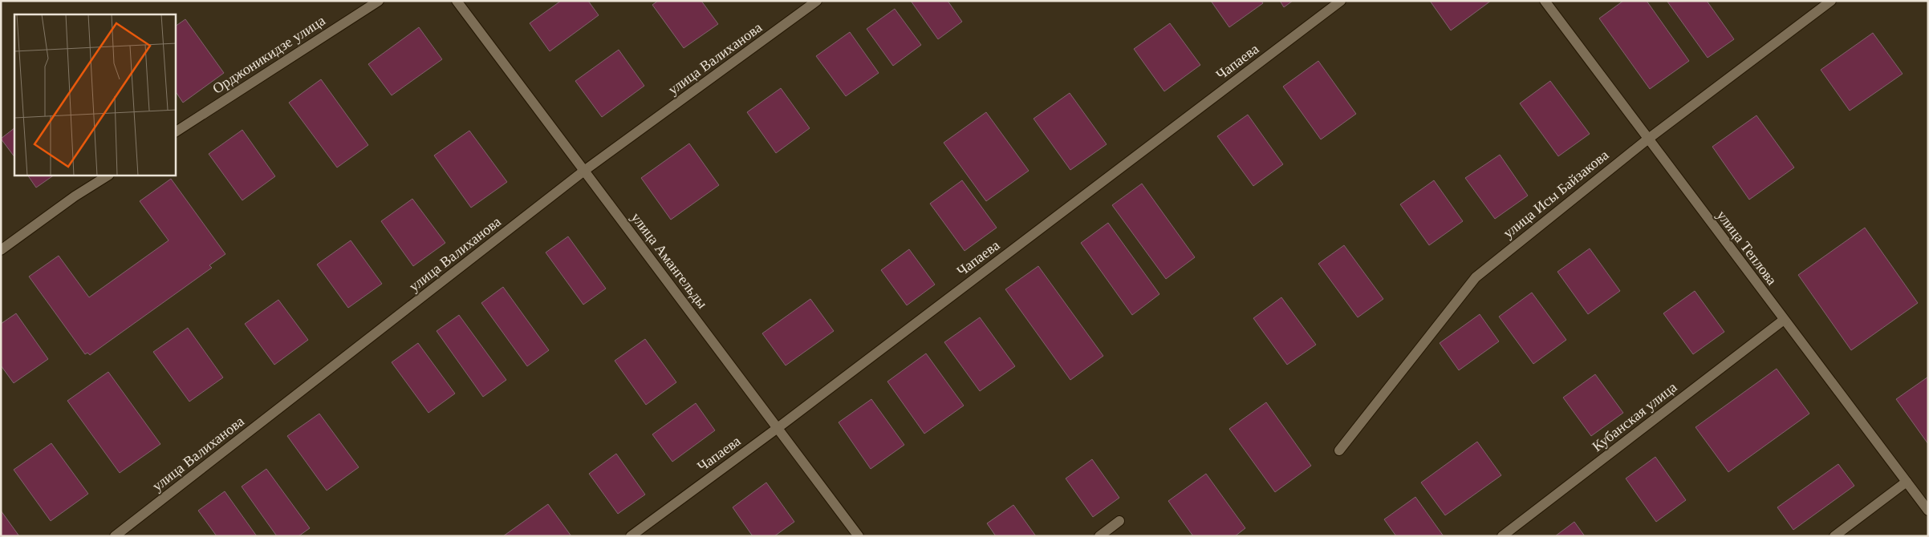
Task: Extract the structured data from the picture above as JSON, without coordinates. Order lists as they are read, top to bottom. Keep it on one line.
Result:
{"streets":{"street":["Орджоникидзе улица","улица Валиханова","Чапаева","улица Исы Байзакова","улица Теплова","улица Амангельды","Кубанская улица"]},"crossings":[["улица Валиханова","улица Амангельды"],["Чапаева","улица Амангельды"],["улица Исы Байзакова","улица Теплова"],["улица Теплова","Кубанская улица"]]}
